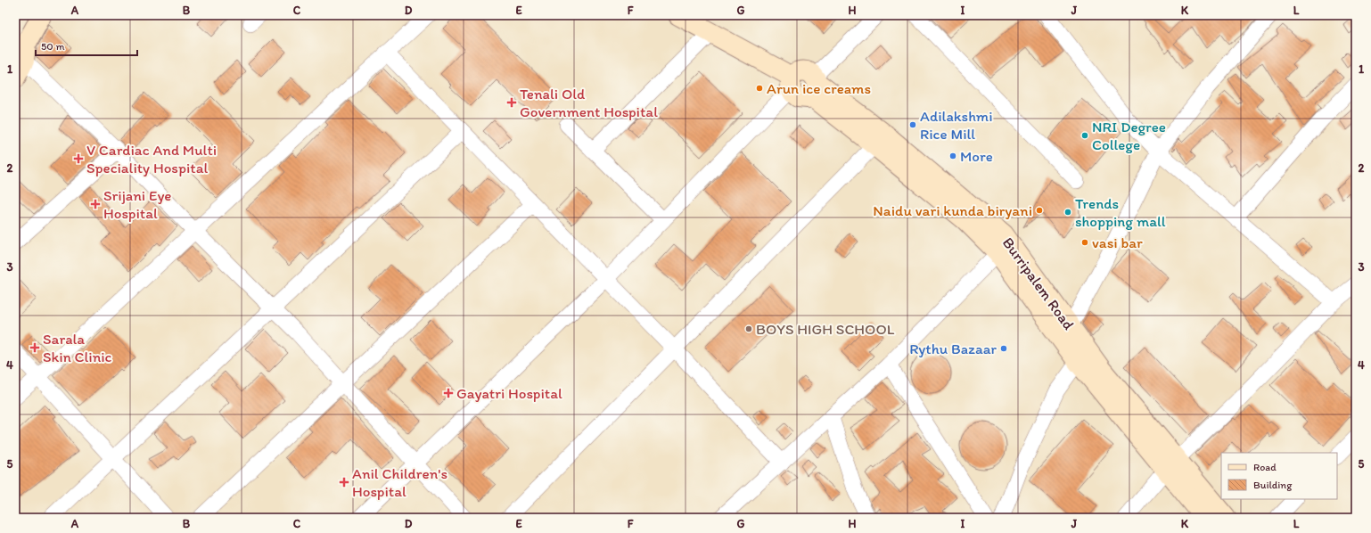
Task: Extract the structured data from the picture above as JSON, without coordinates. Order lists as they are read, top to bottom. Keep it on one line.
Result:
{"streets":{"main road":["Burripalem Road"]},"places":{"other":["Arun ice creams","Adilakshmi Rice Mill","NRI Degree College","More","Naidu vari kunda biryani","Trends shopping mall","vasi bar","BOYS HIGH SCHOOL","Rythu Bazaar"],"health":["Tenali Old Government Hospital","V Cardiac And Multi Speciality Hospital","Srijani Eye Hospital","Sarala Skin Clinic","Gayatri Hospital","Anil Children's Hospital"]},"legend":["Road","Building"],"scale_bar":"50 m","grid":{"columns":["A","B","C","D","E","F","G","H","I","J","K","L"],"rows":["1","2","3","4","5"]}}
